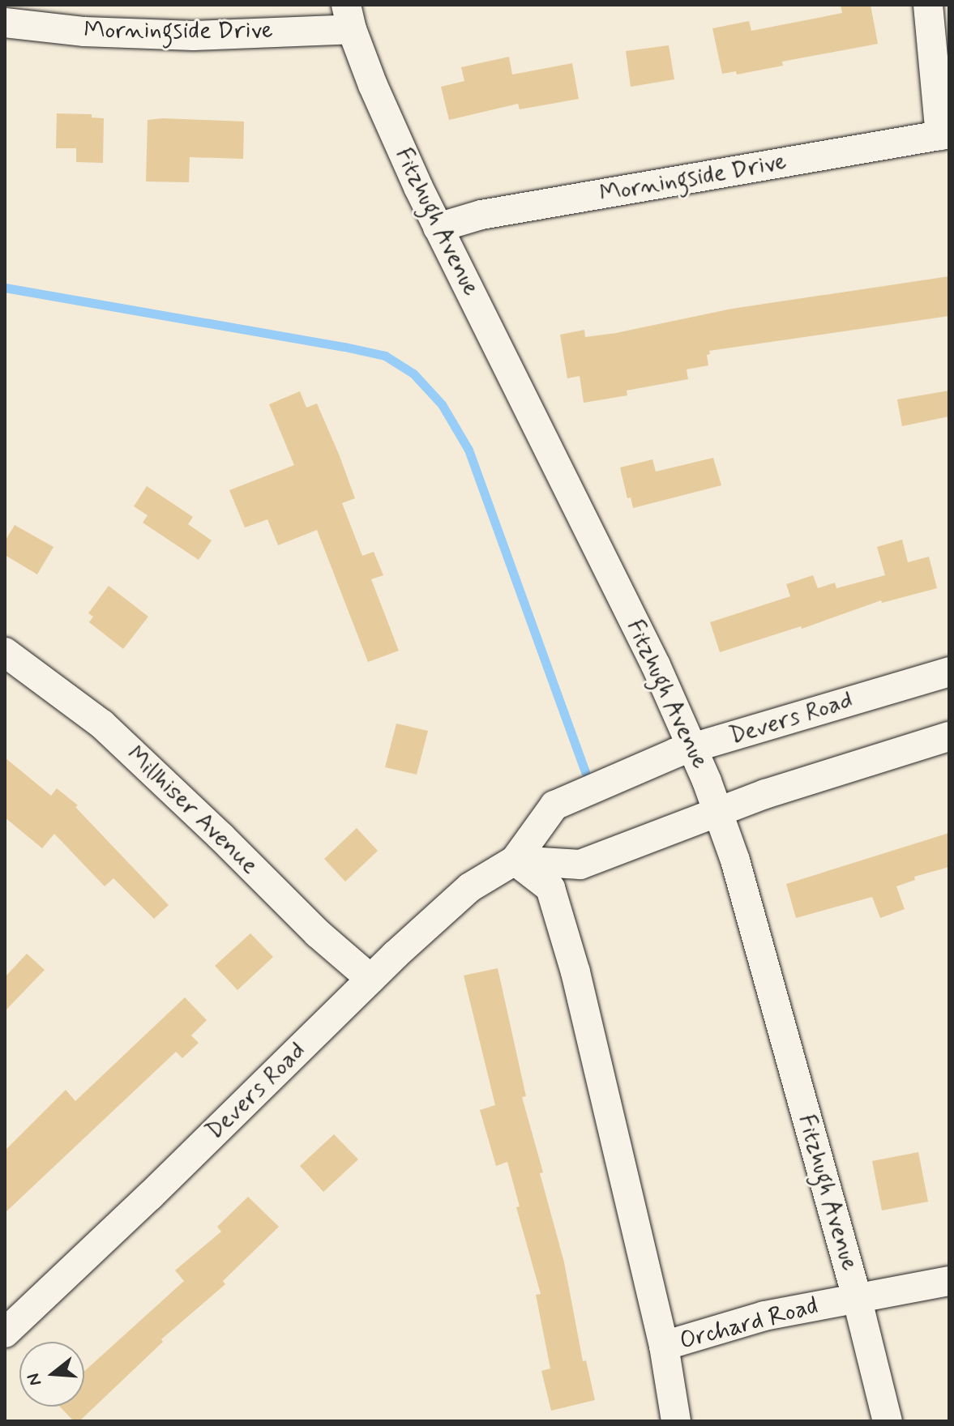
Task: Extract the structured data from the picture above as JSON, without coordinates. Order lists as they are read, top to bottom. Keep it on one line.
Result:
{"streets":{"street":["Morningside Drive","Fitzhugh Avenue","Devers Road","Millhiser Avenue","Orchard Road"]},"crossings":[["Morningside Drive","Fitzhugh Avenue"],["Fitzhugh Avenue","Devers Road"],["Fitzhugh Avenue","Orchard Road"],["Devers Road","Millhiser Avenue"]],"north":"left"}
